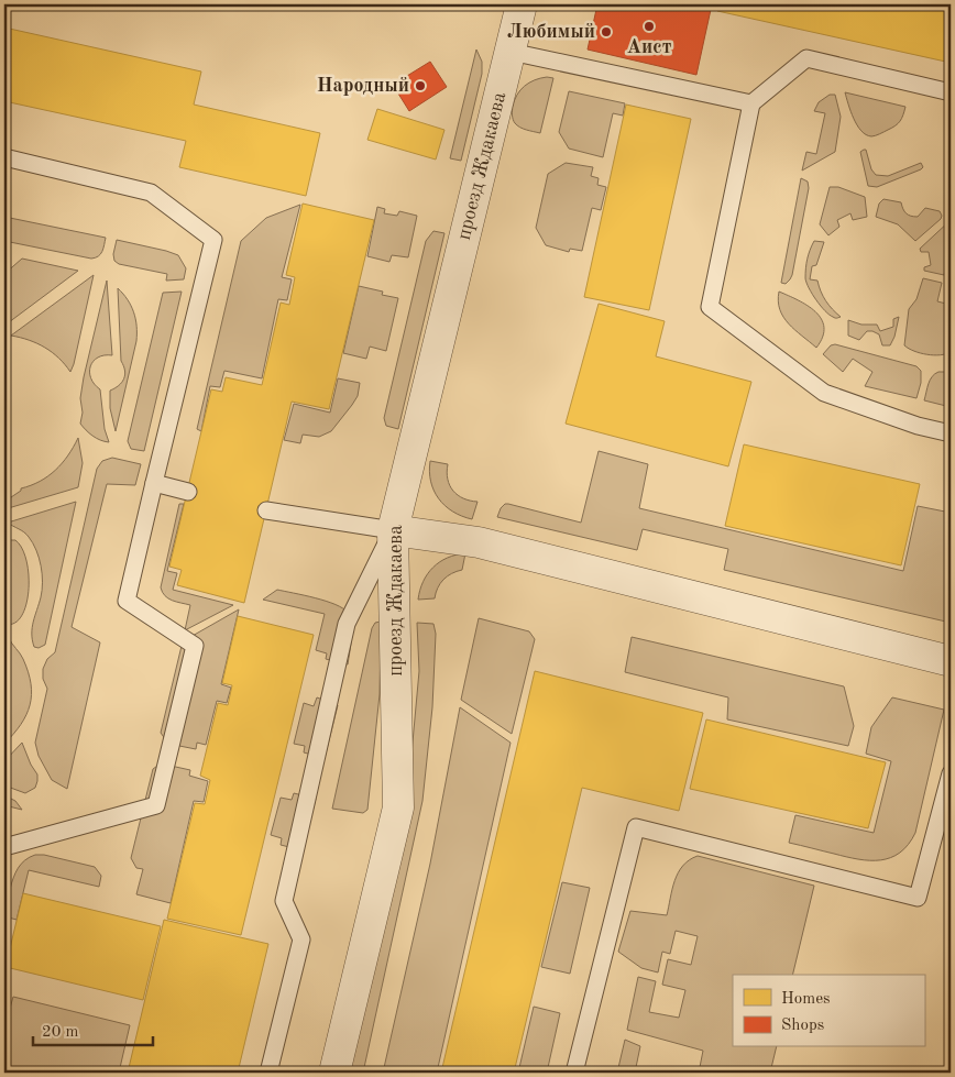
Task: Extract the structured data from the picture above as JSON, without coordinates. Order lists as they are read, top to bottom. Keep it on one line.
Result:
{"streets":{"street":["проезд Ждакаева"]},"places":["Аист","Любимый","Народный"],"legend":["Homes","Shops"],"scale_bar":"20 m"}
